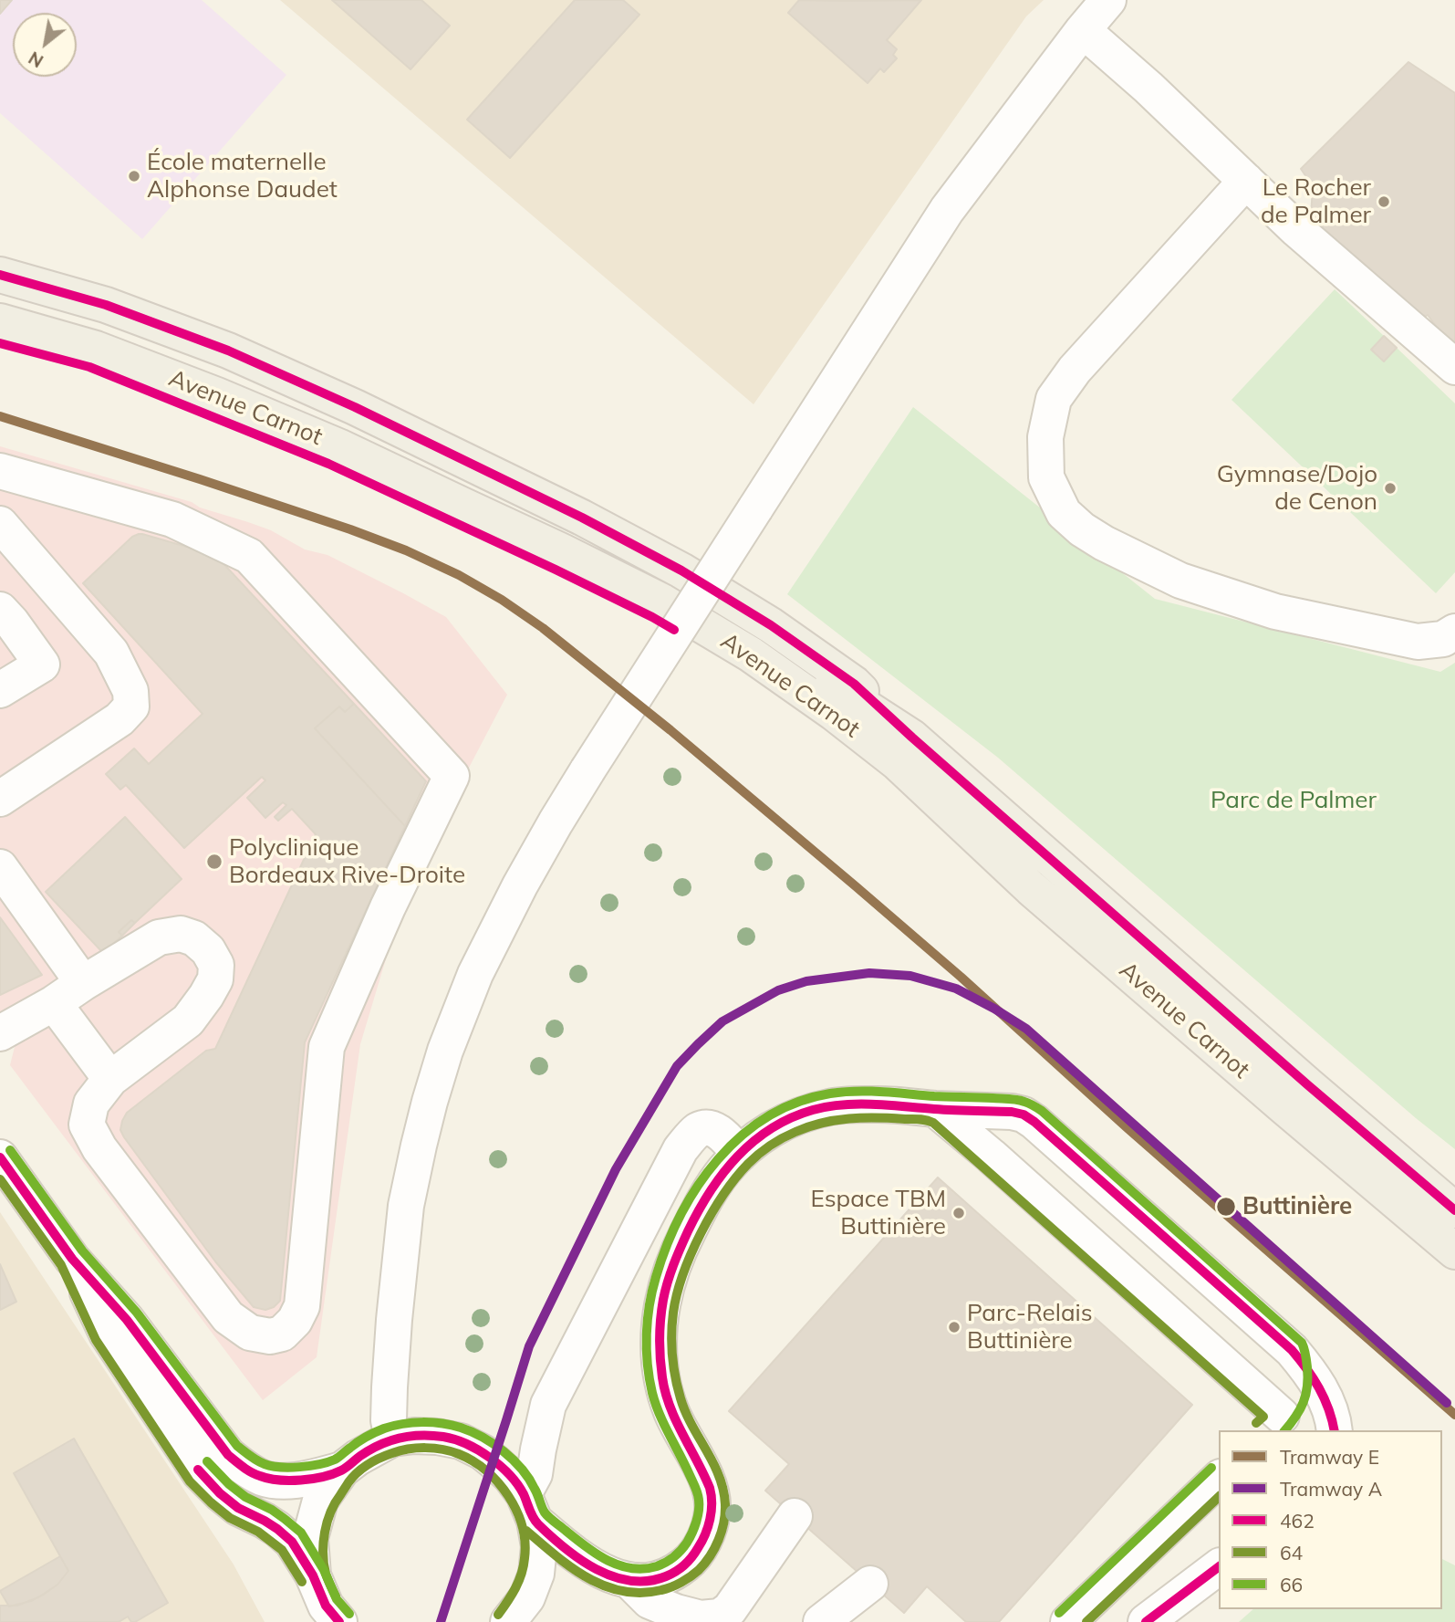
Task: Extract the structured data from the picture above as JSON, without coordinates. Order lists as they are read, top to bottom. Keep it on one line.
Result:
{"streets":{"main road":["Avenue Carnot"]},"parks":["Parc de Palmer"],"places":["École maternelle Alphonse Daudet","Le Rocher de Palmer","Gymnase/Dojo de Cenon","Polyclinique Bordeaux Rive-Droite","Buttinière","Espace TBM Buttinière","Parc-Relais Buttinière"],"lines":["transit line 462","tram line E","tram line A","transit line 66","transit line 64"],"legend":["Tramway E","Tramway A","462","64","66"],"north":"bottom left"}
